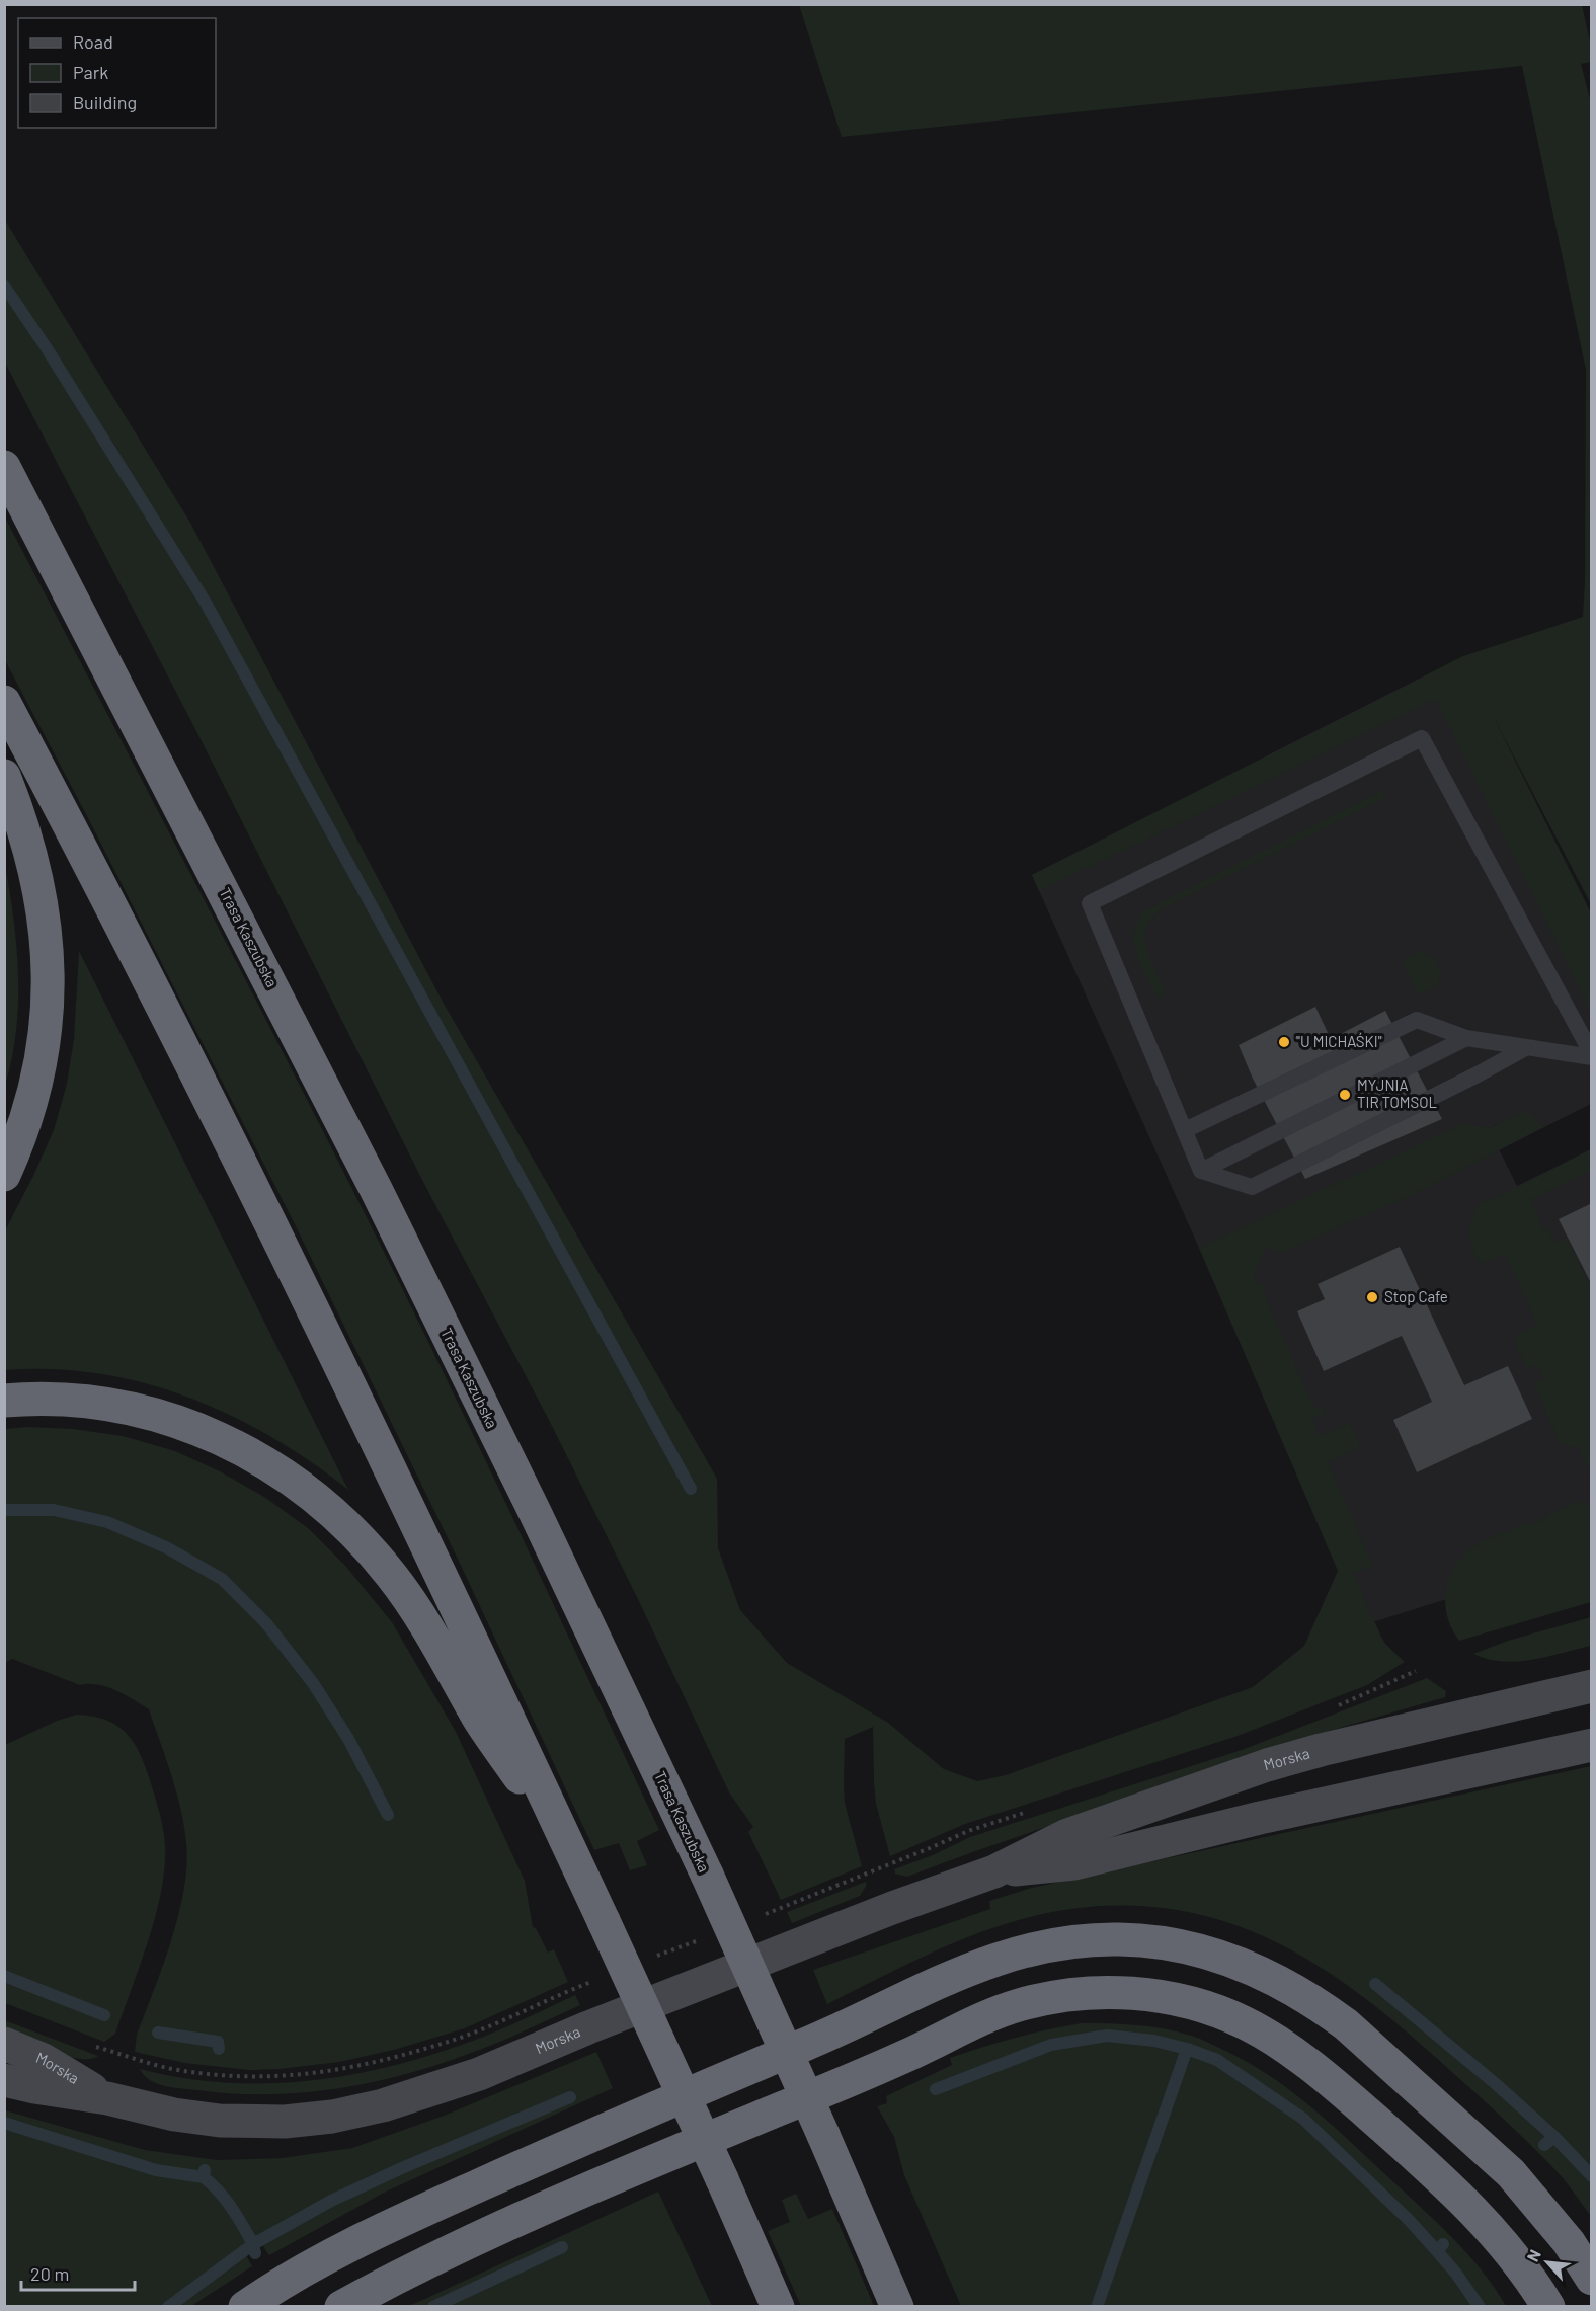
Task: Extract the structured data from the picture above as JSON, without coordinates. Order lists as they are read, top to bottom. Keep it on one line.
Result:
{"streets":{"highway":["Trasa Kaszubska"],"main road":["Morska"]},"places":["\"U MICHAŚKI\"","MYJNIA TIR TOMSOL","Stop Cafe"],"legend":["Road","Park","Building"],"scale_bar":"20 m","north":"top left"}
